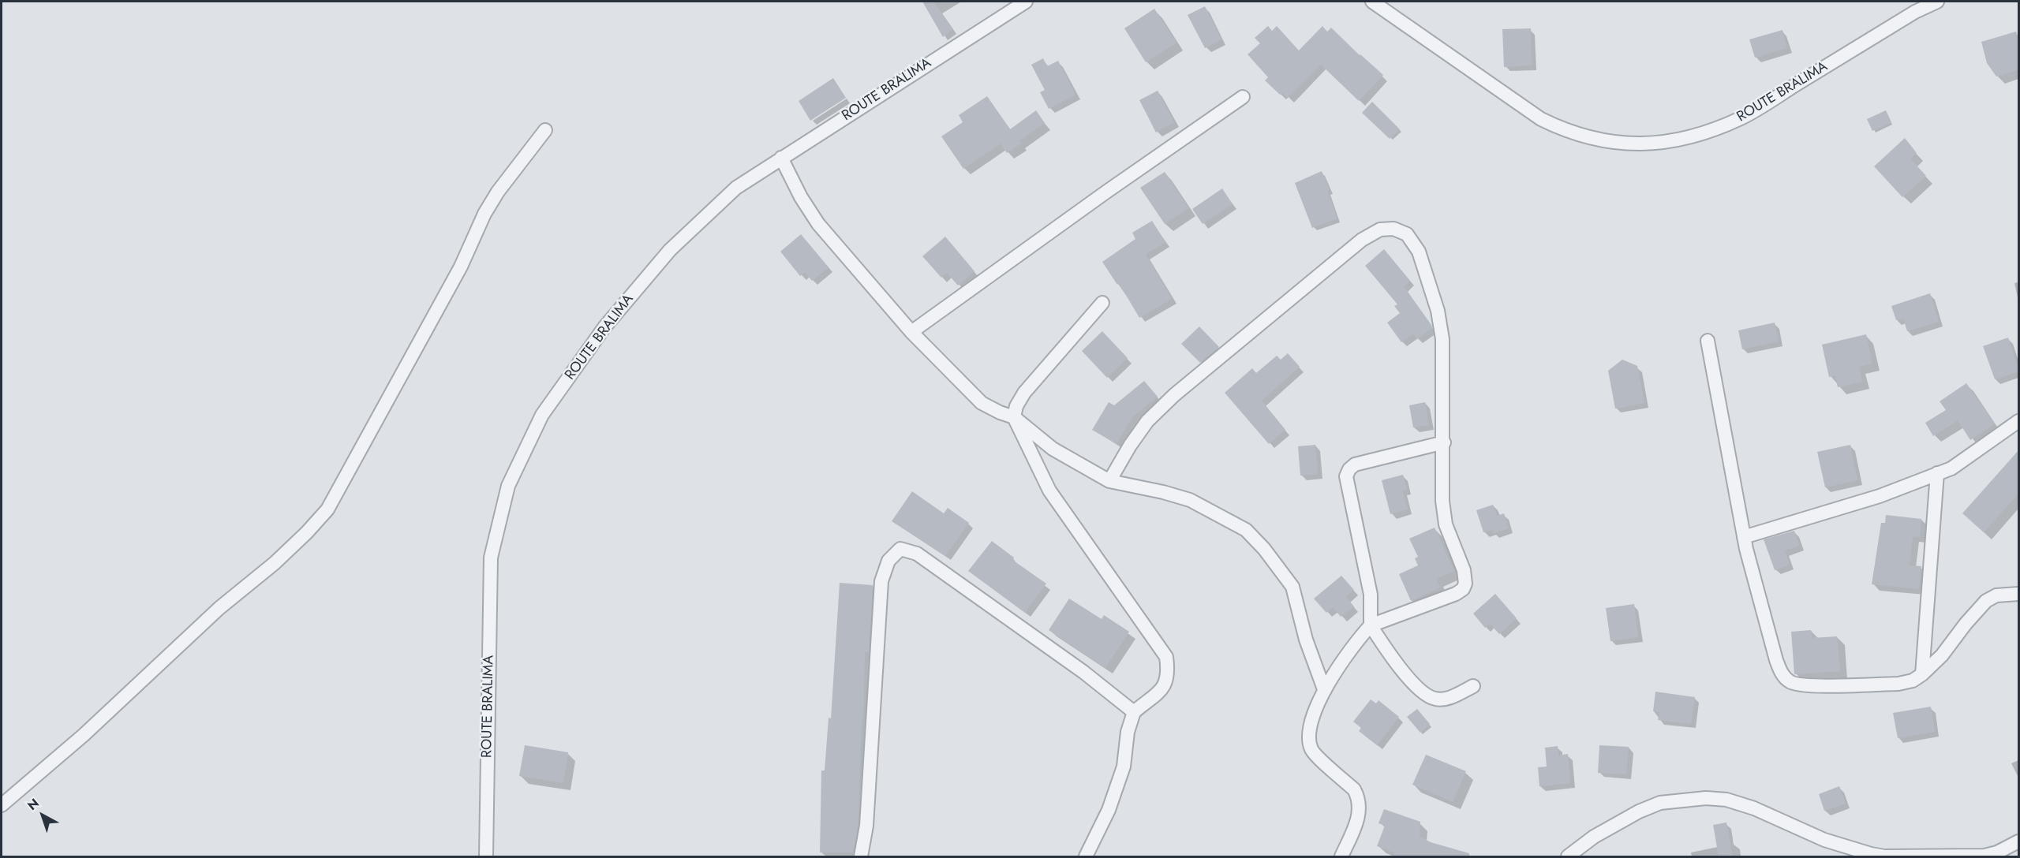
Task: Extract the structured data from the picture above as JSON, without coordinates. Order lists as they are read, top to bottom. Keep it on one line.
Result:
{"streets":{"street":["ROUTE BRALIMA"]},"north":"top left"}
